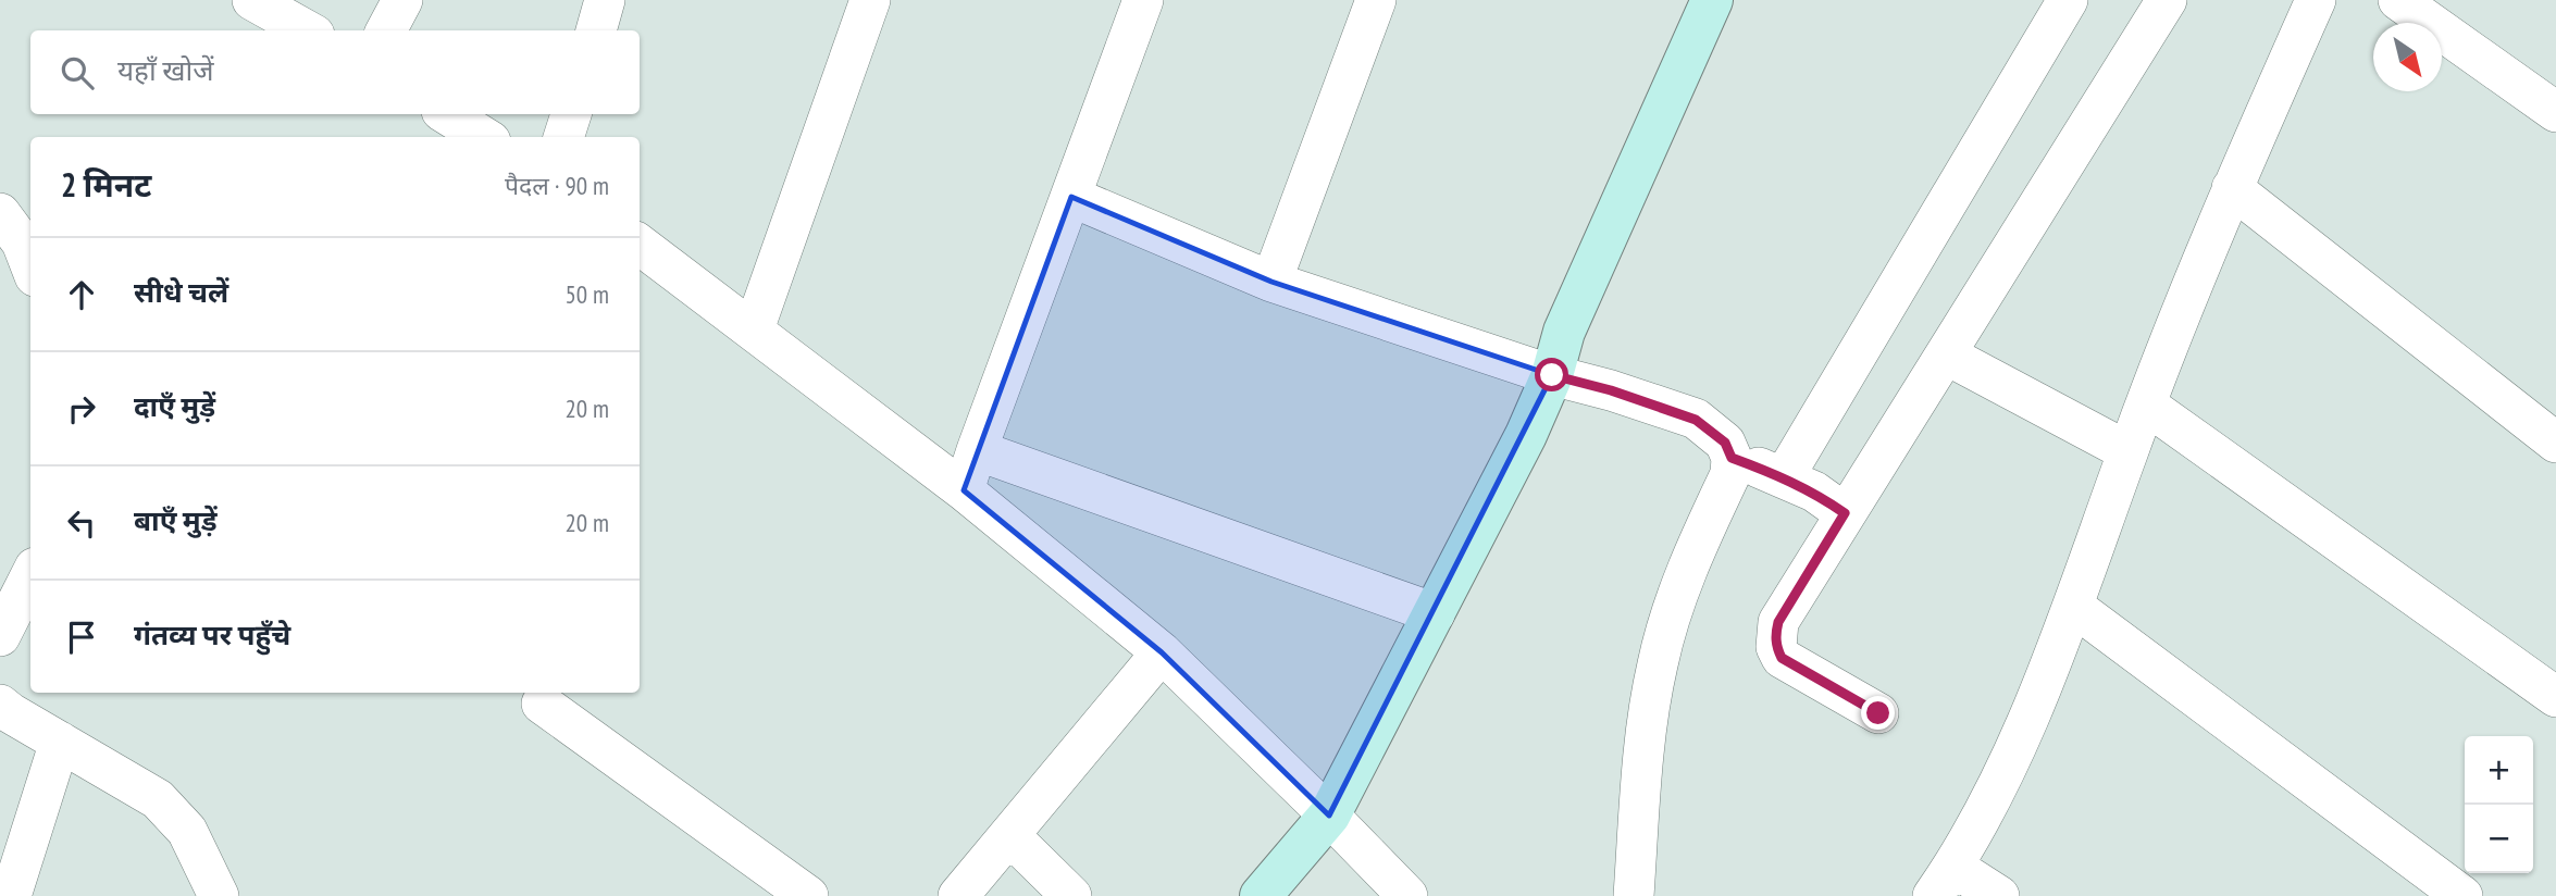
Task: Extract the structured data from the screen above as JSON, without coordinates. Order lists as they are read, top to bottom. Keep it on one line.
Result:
{"north":"bottom right","page":{"search":"यहाँ खोजें","heading":["2 मिनट","पैदल · 90 m"],"list":[["सीधे चलें","50 m"],["दाएँ मुड़ें","20 m"],["बाएँ मुड़ें","20 m"],"गंतव्य पर पहुँचे"],"map_buttons":["+","−"]}}
